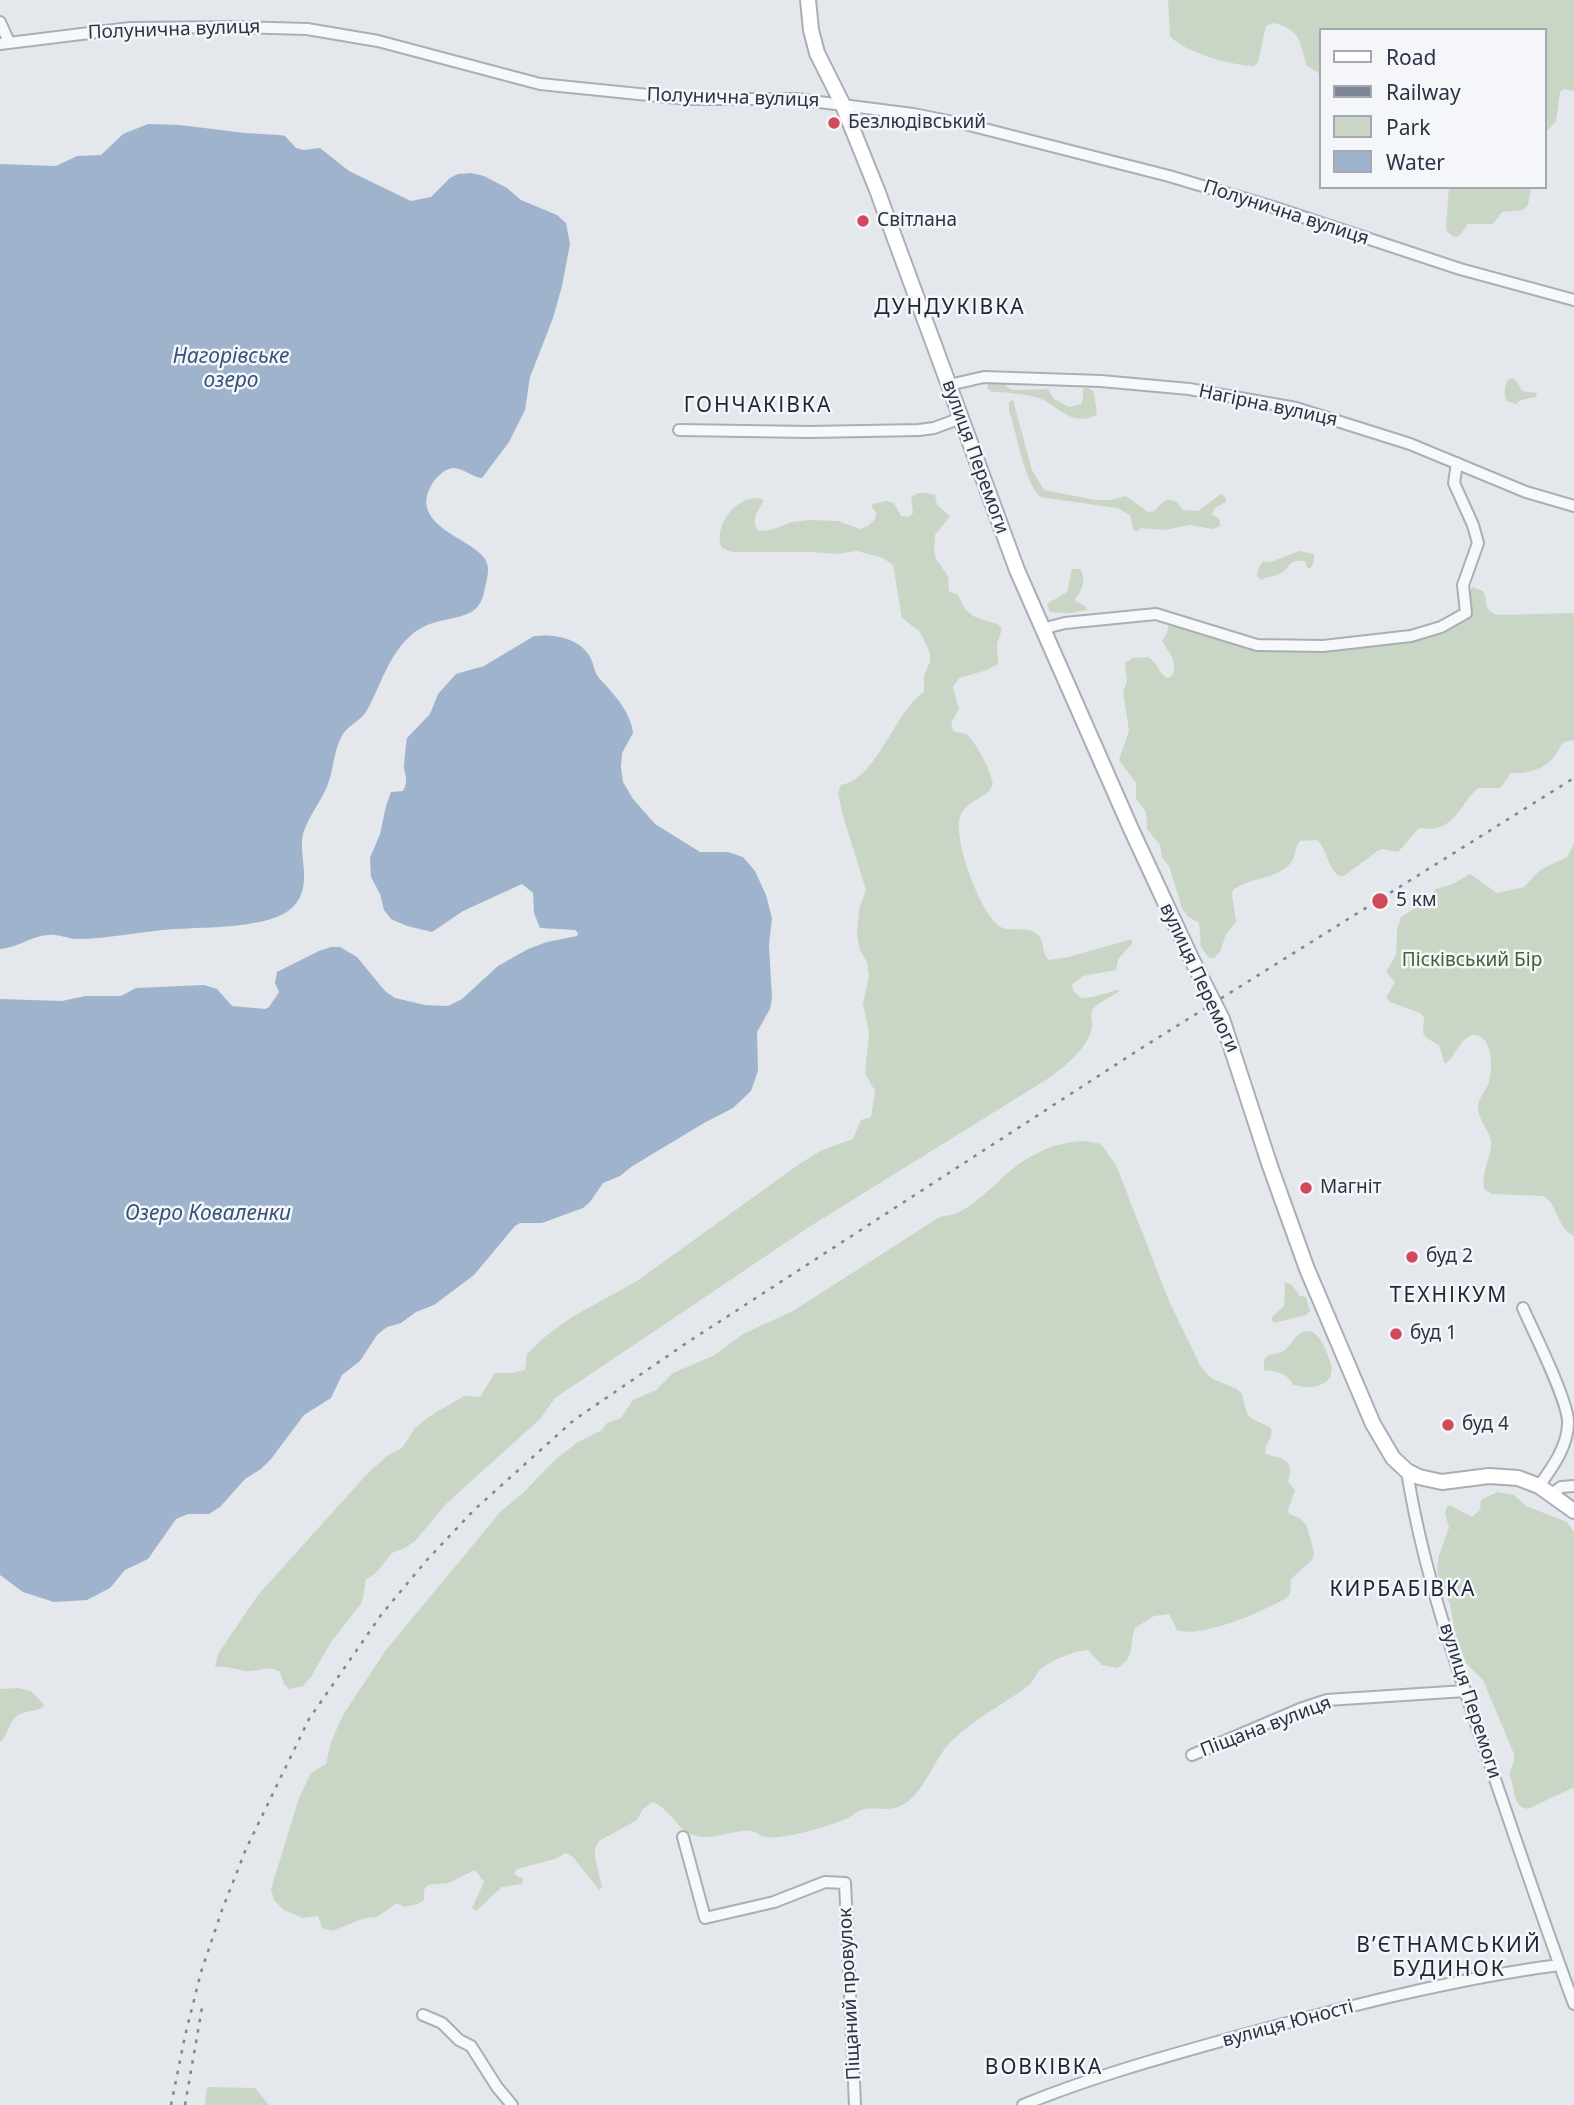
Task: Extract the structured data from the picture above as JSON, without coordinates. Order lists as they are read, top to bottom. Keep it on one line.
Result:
{"streets":{"street":["Полунична вулиця","Нагірна вулиця","вулиця Перемоги","Піщана вулиця","Піщаний провулок","вулиця Юності"]},"crossings":[["Полунична вулиця","вулиця Перемоги"],["Нагірна вулиця","вулиця Перемоги"],["вулиця Перемоги","Піщана вулиця"],["вулиця Перемоги","вулиця Юності"]],"districts":["ДУНДУКІВКА","ГОНЧАКІВКА","ТЕХНІКУМ","КИРБАБІВКА","В’ЄТНАМСЬКИЙ БУДИНОК","ВОВКІВКА"],"water":["Нагорівське озеро","Озеро Коваленки"],"parks":["Пісківський Бір"],"places":["Безлюдівський","Світлана","5 км","Магніт","буд 2","буд 1","буд 4"],"legend":["Road","Railway","Park","Water"]}
